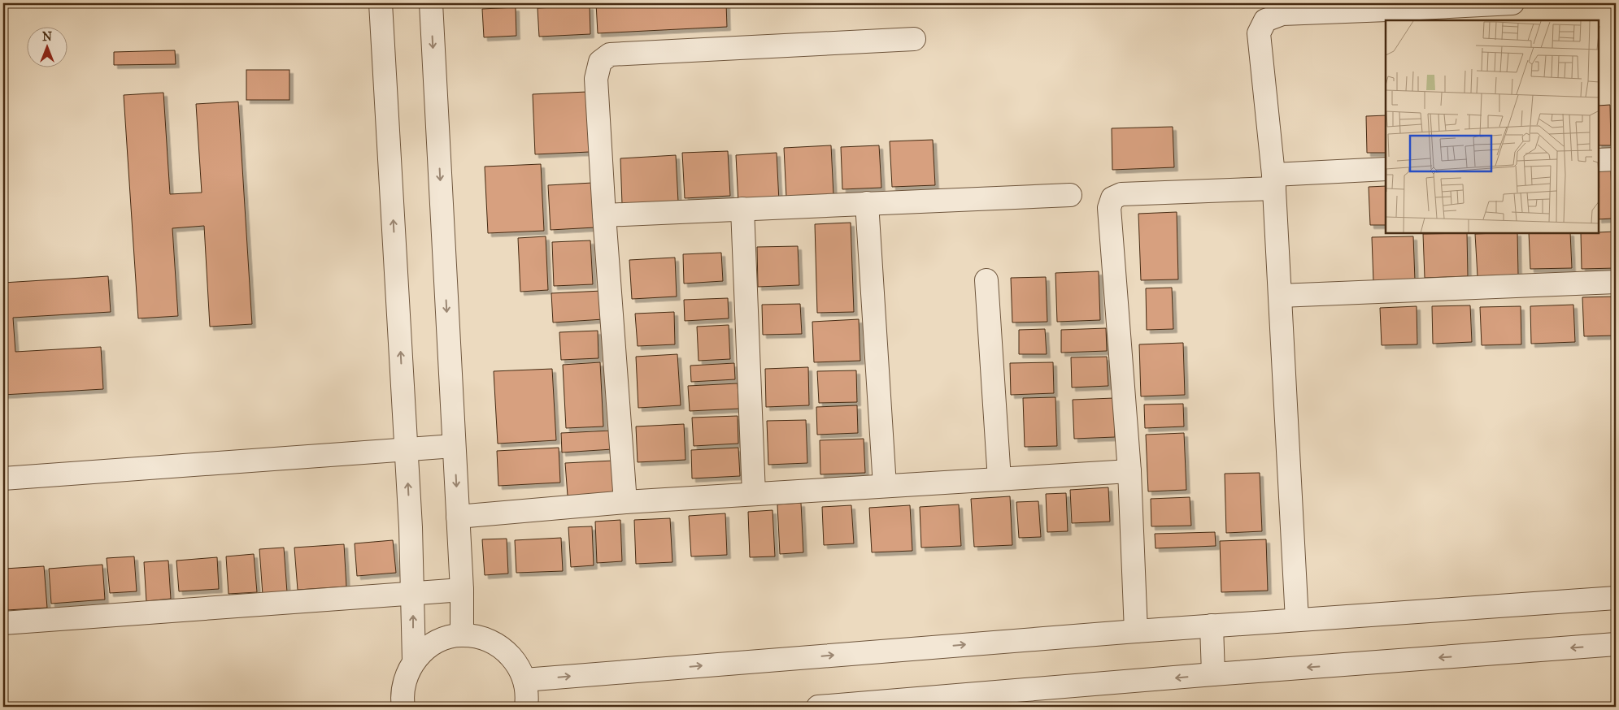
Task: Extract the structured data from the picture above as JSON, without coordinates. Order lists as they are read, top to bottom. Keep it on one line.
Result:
{"north":"top"}
